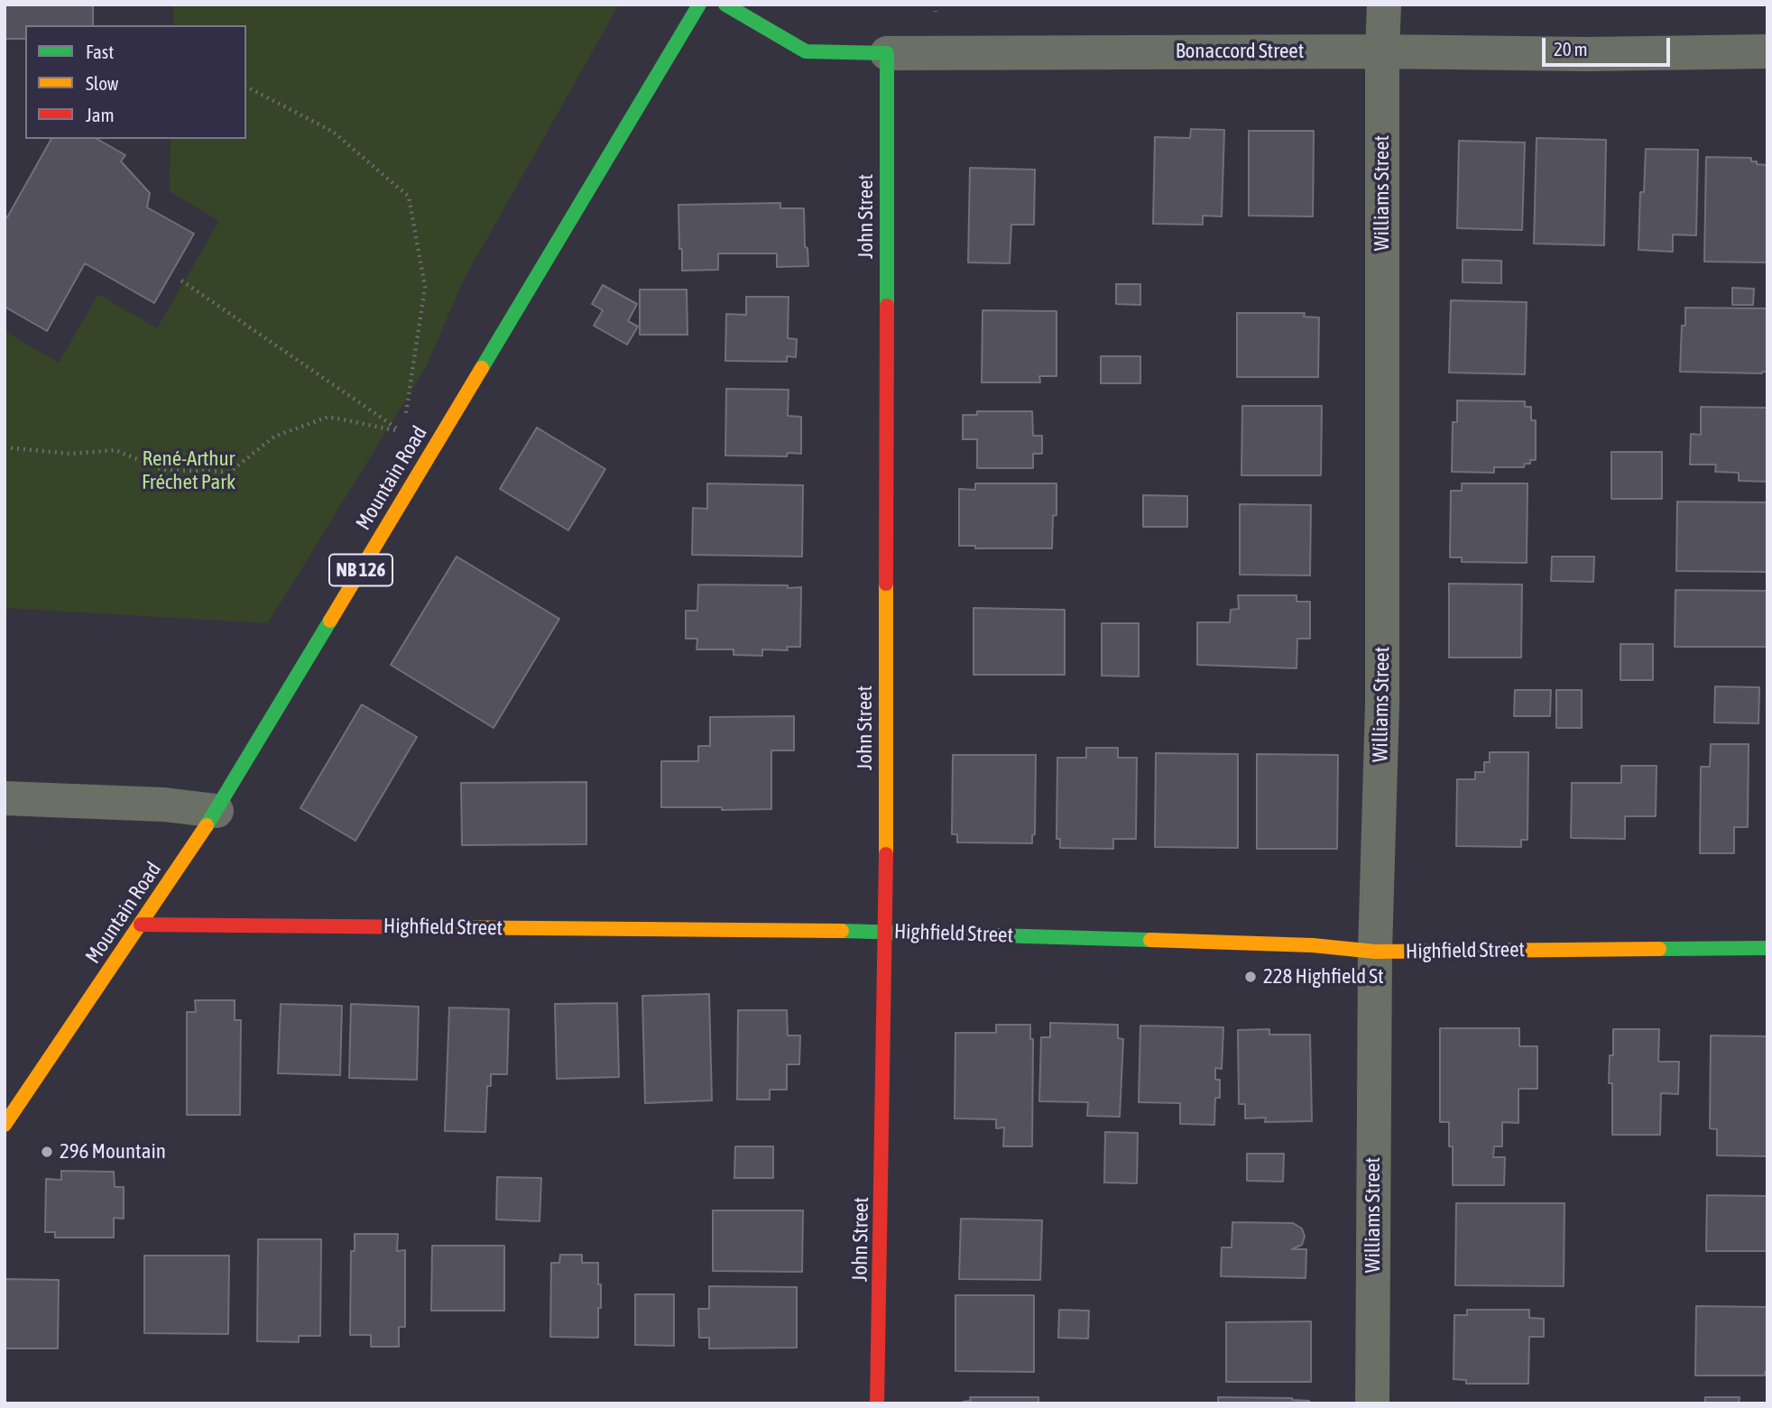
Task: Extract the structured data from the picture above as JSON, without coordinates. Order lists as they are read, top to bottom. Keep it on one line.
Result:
{"streets":{"street":["Bonaccord Street","Williams Street","John Street","Mountain Road","NB 126","Highfield Street"]},"crossings":[["Bonaccord Street","Williams Street"],["Bonaccord Street","John Street"],["Williams Street","Highfield Street"],["John Street","Highfield Street"],["Mountain Road","Highfield Street"]],"parks":["René-Arthur Fréchet Park"],"places":["228 Highfield St","296 Mountain"],"legend":["Fast","Slow","Jam"],"scale_bar":"20 m"}
